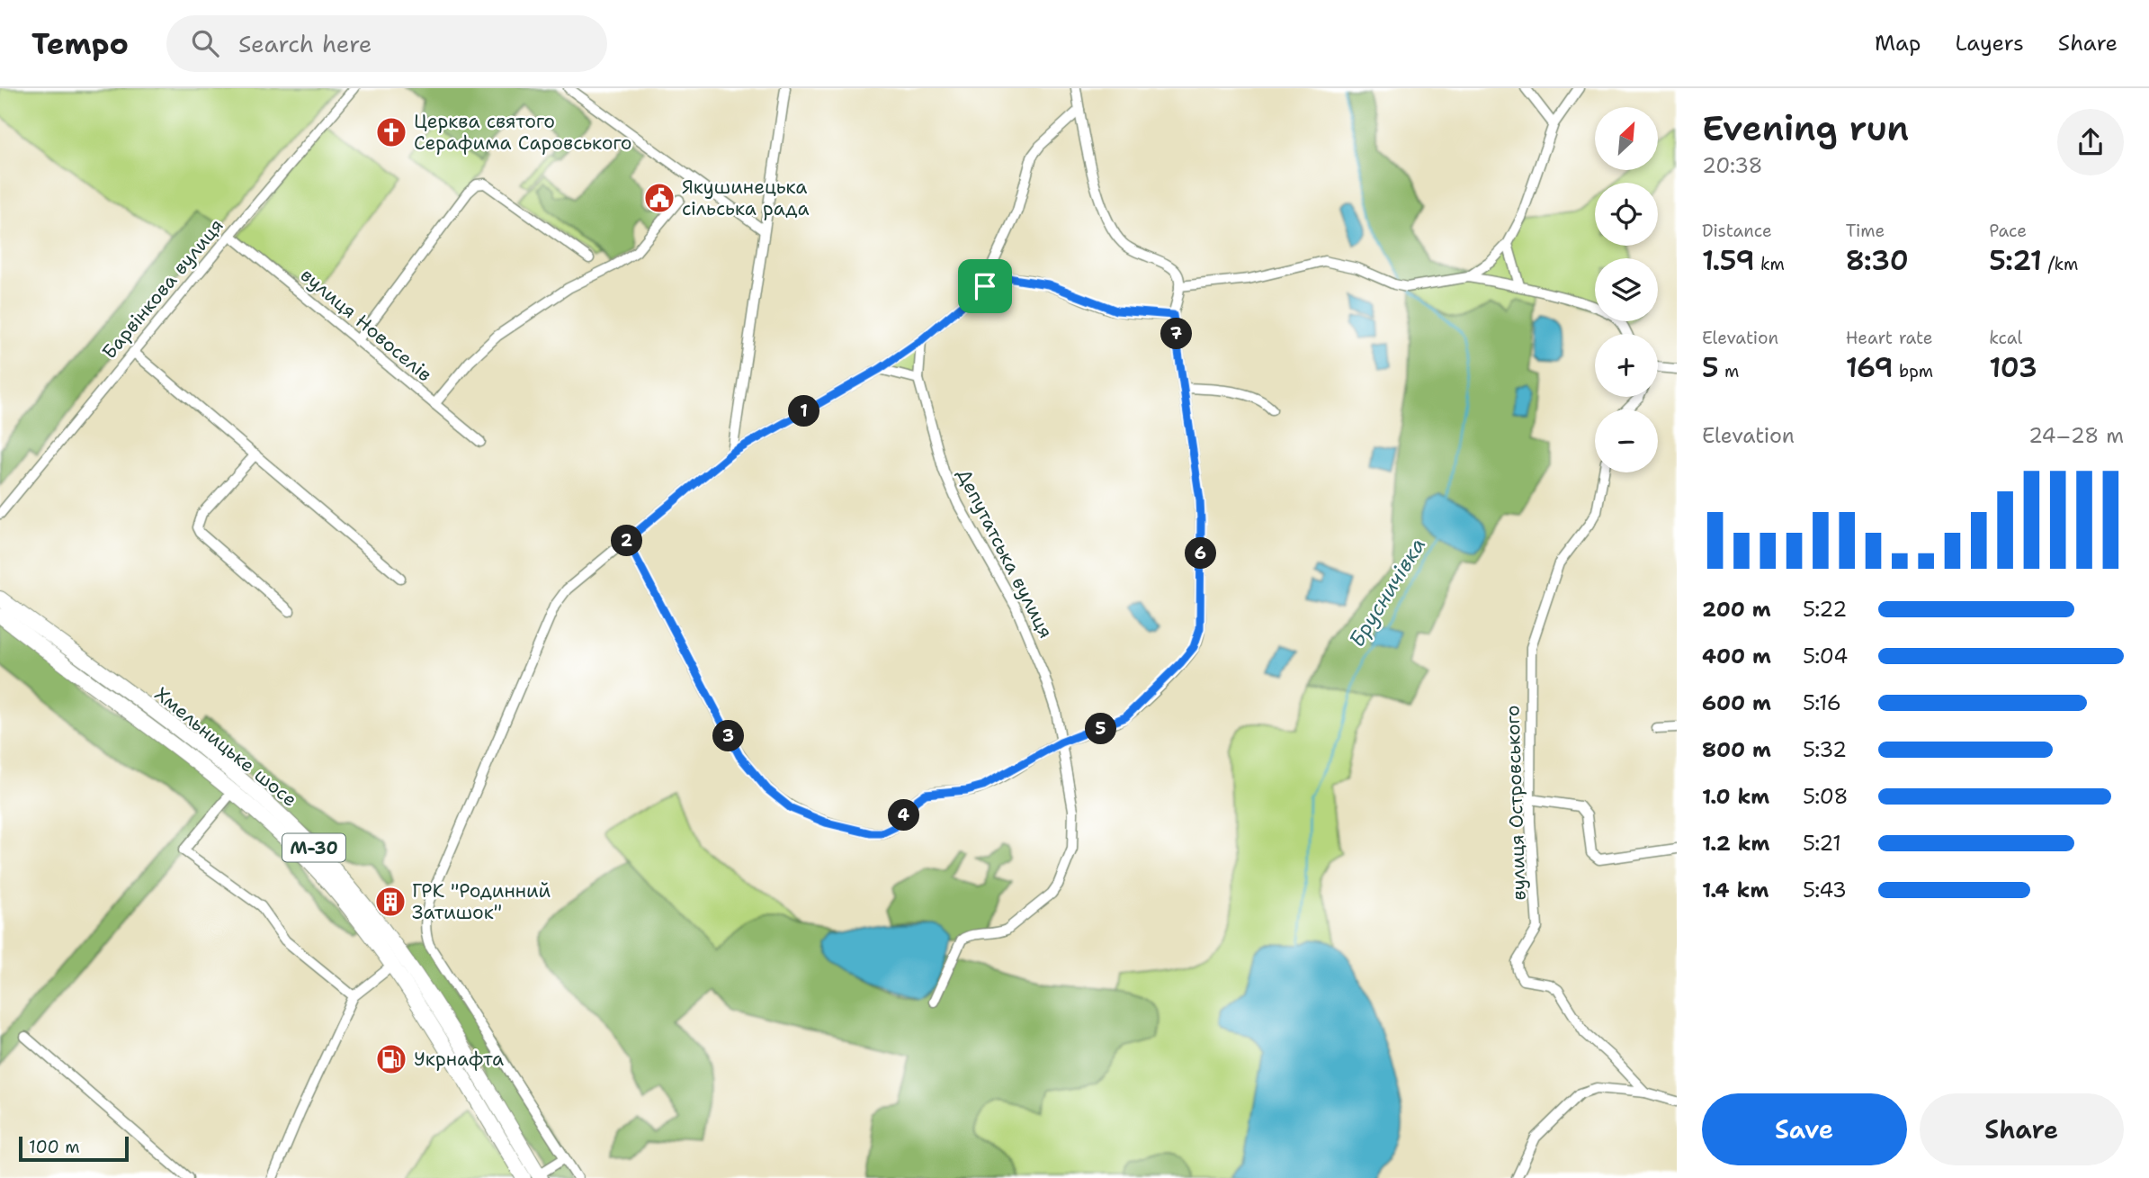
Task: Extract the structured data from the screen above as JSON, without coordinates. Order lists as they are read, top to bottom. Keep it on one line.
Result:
{"streets":{"highway":["Хмельницьке шосе","М-30"],"street":["Барвінкова вулиця","вулиця Новоселів","Депутатська вулиця","вулиця Островського"]},"crossings":[["Барвінкова вулиця","вулиця Новоселів"]],"water":["Брусничівка"],"places":{"church":["Церква святого Серафима Саровського"],"public building":["Якушинецька сільська рада"],"building":["ГРК \"Родинний Затишок\""],"fuel station":["Укрнафта"]},"scale_bar":"100 m","north":"top right","page":{"header":"Tempo","search":"Search here","nav":["Map","Layers","Share"],"heading":["Evening run","20:38"],"map_buttons":["+","−"],"stats":[["Distance","1.59 km"],["Time","8:30"],["Pace","5:21 /km"],["Elevation","5 m"],["Heart rate","169 bpm"],["kcal","103"]],"pins":["7","1","2","6","5","3","4"],"chart":["Elevation","24–28 m"],"list":[{"name":"200 m","note":"5:22"},{"name":"400 m","note":"5:04"},{"name":"600 m","note":"5:16"},{"name":"800 m","note":"5:32"},{"name":"1.0 km","note":"5:08"},{"name":"1.2 km","note":"5:21"},{"name":"1.4 km","note":"5:43"}],"buttons":["Save","Share"],"scale":"100 m"}}
